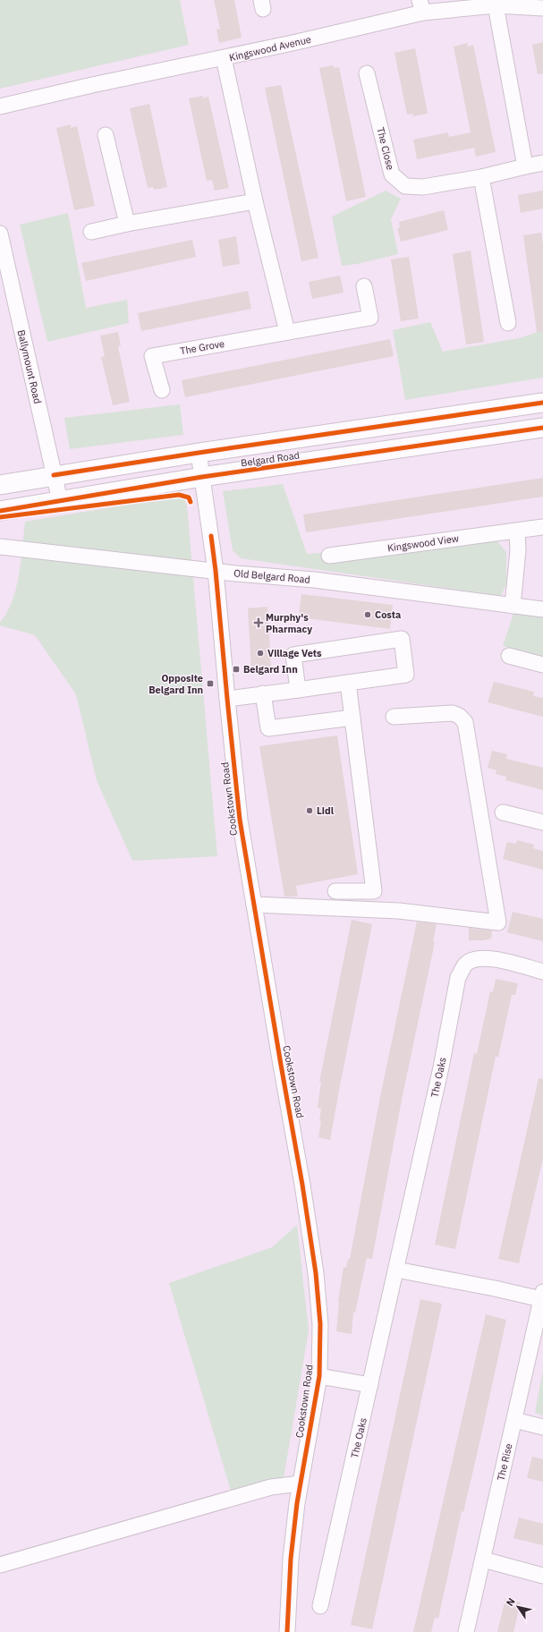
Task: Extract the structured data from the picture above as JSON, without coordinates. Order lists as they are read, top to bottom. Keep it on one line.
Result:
{"streets":{"main road":["Belgard Road"],"street":["Kingswood Avenue","The Close","The Grove","Ballymount Road","Kingswood View","Old Belgard Road","Cookstown Road","The Oaks","The Rise"]},"crossings":[["Ballymount Road","Belgard Road"],["Belgard Road","Cookstown Road"],["Old Belgard Road","Cookstown Road"]],"places":{"other":["Costa","Village Vets","Lidl"],"health":["Murphy's Pharmacy"],"transit":["Belgard Inn","Opposite Belgard Inn"]},"north":"top left"}
